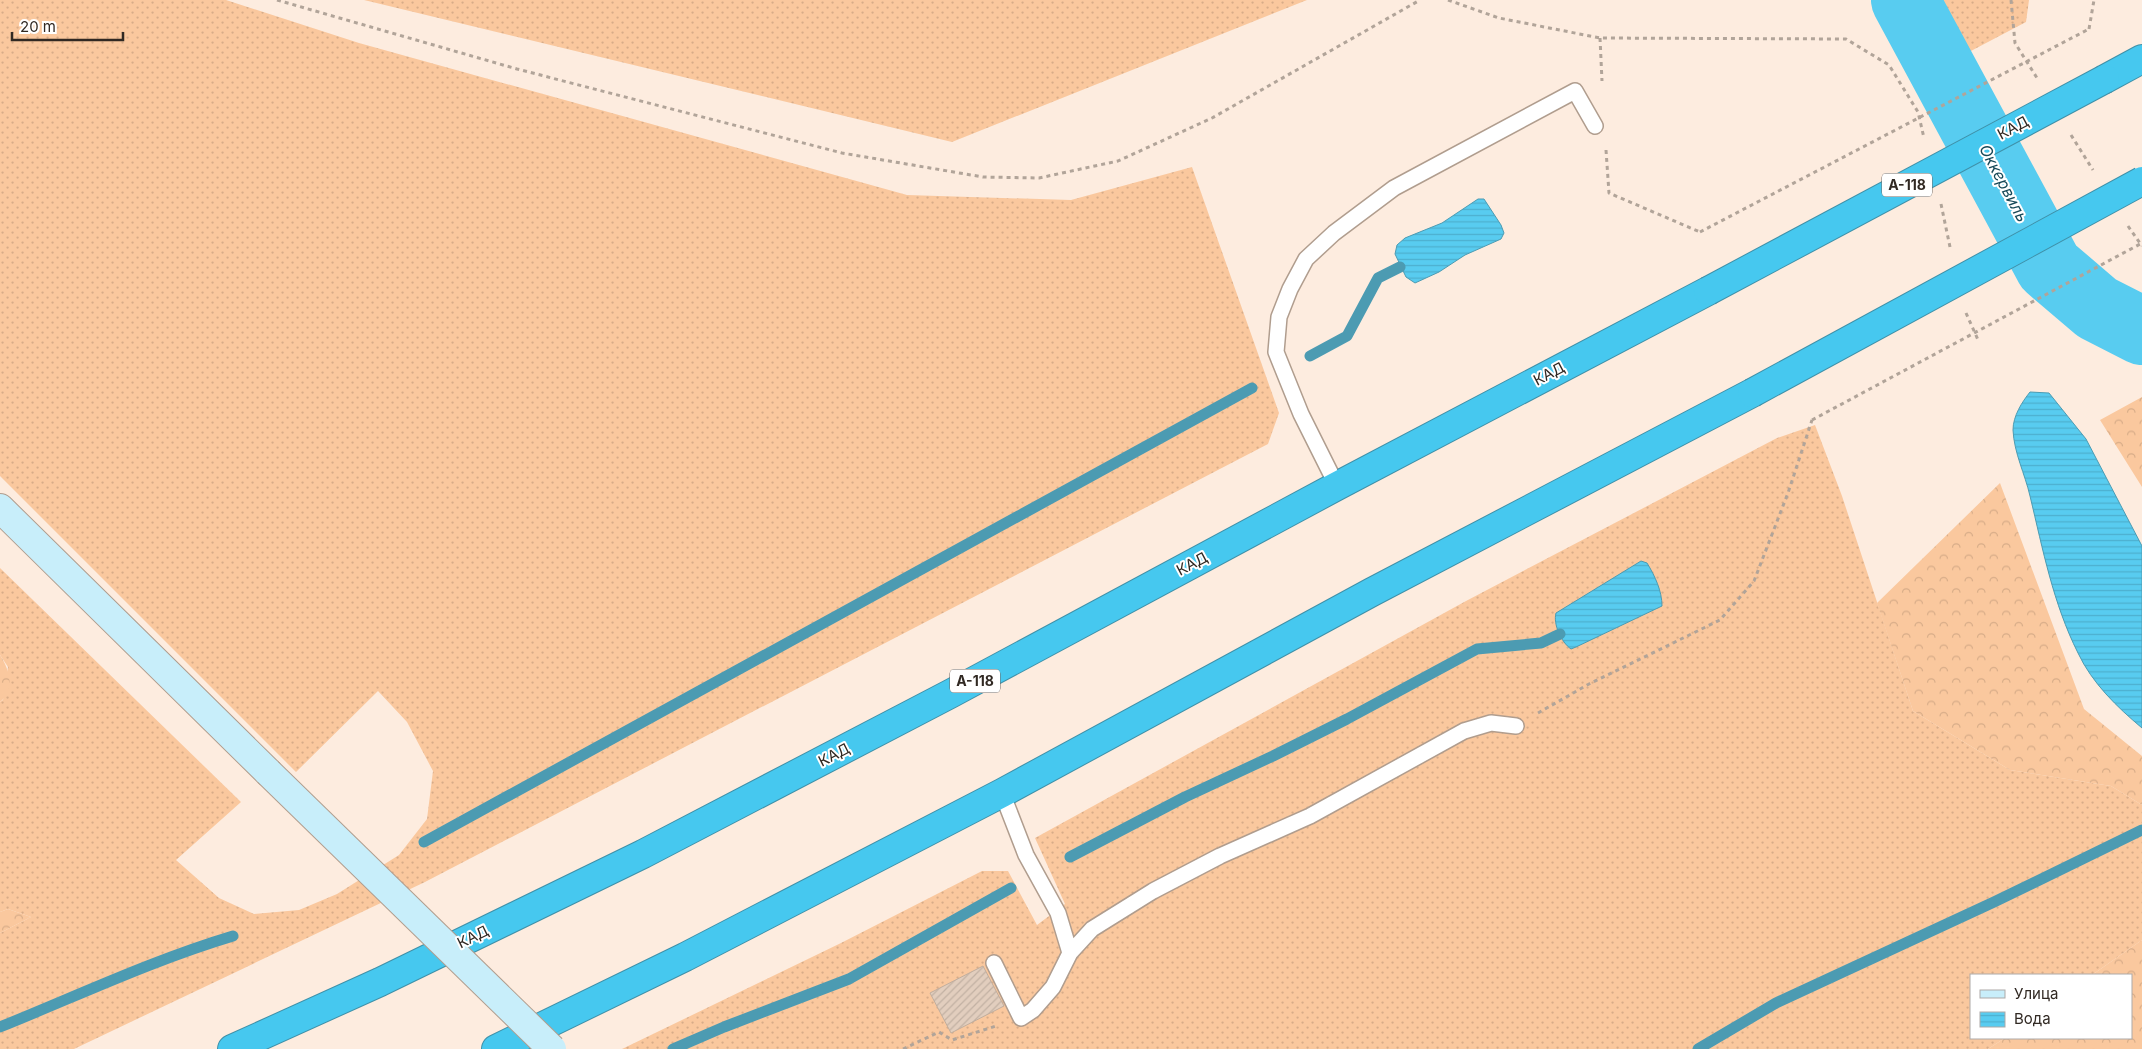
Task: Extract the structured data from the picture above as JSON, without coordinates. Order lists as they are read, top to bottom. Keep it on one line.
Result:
{"streets":{"highway":["КАД","А-118"]},"water":["Оккервиль"],"legend":["Улица","Вода"],"scale_bar":"20 m"}
